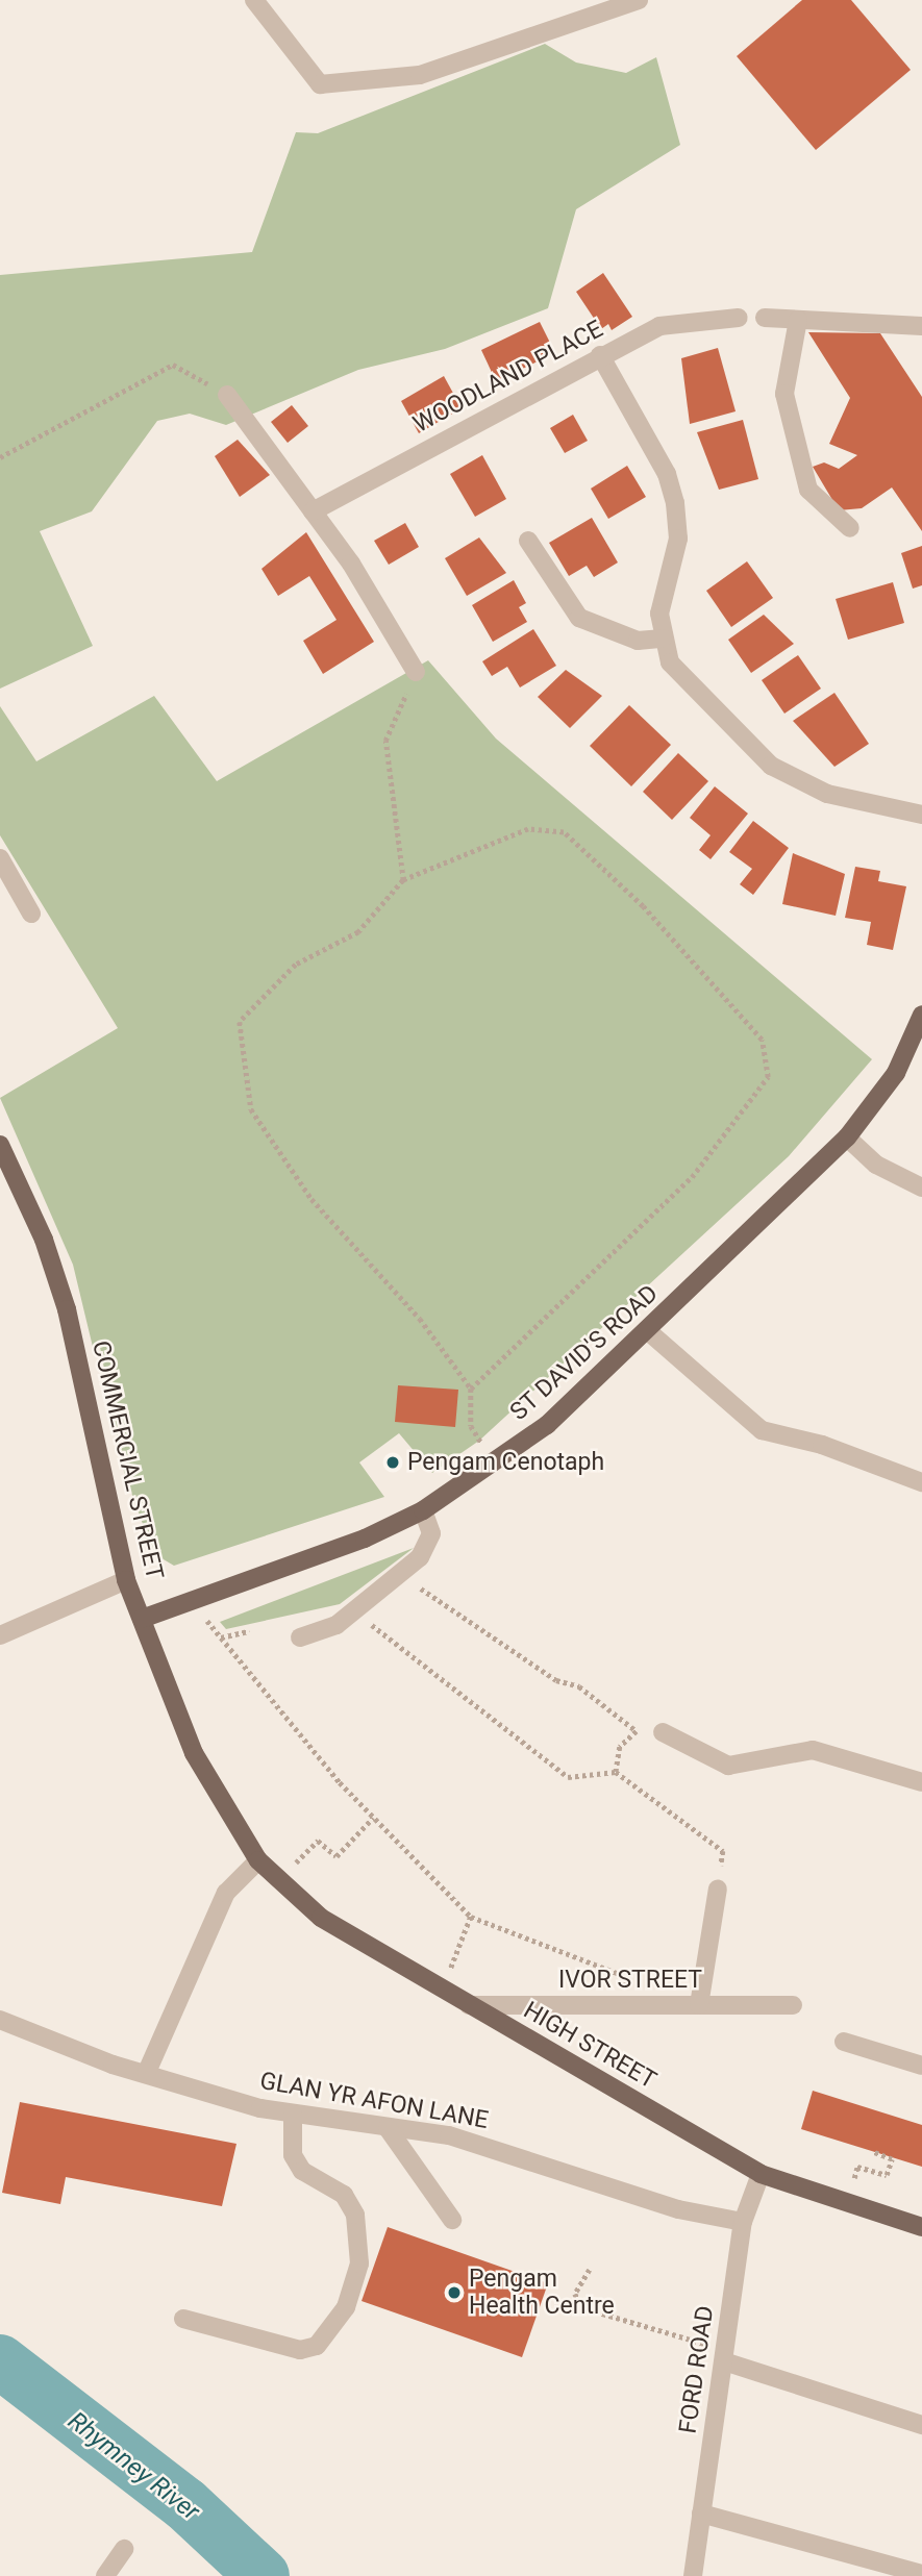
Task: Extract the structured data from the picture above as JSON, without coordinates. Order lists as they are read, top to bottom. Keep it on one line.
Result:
{"streets":{"main road":["ST DAVID'S ROAD","COMMERCIAL STREET","HIGH STREET"],"street":["WOODLAND PLACE","IVOR STREET","GLAN YR AFON LANE","FORD ROAD"]},"crossings":[["ST DAVID'S ROAD","COMMERCIAL STREET"],["COMMERCIAL STREET","HIGH STREET"],["IVOR STREET","HIGH STREET"],["HIGH STREET","FORD ROAD"],["GLAN YR AFON LANE","FORD ROAD"]],"water":["Rhymney River"],"places":["Pengam Cenotaph","Pengam Health Centre"]}
